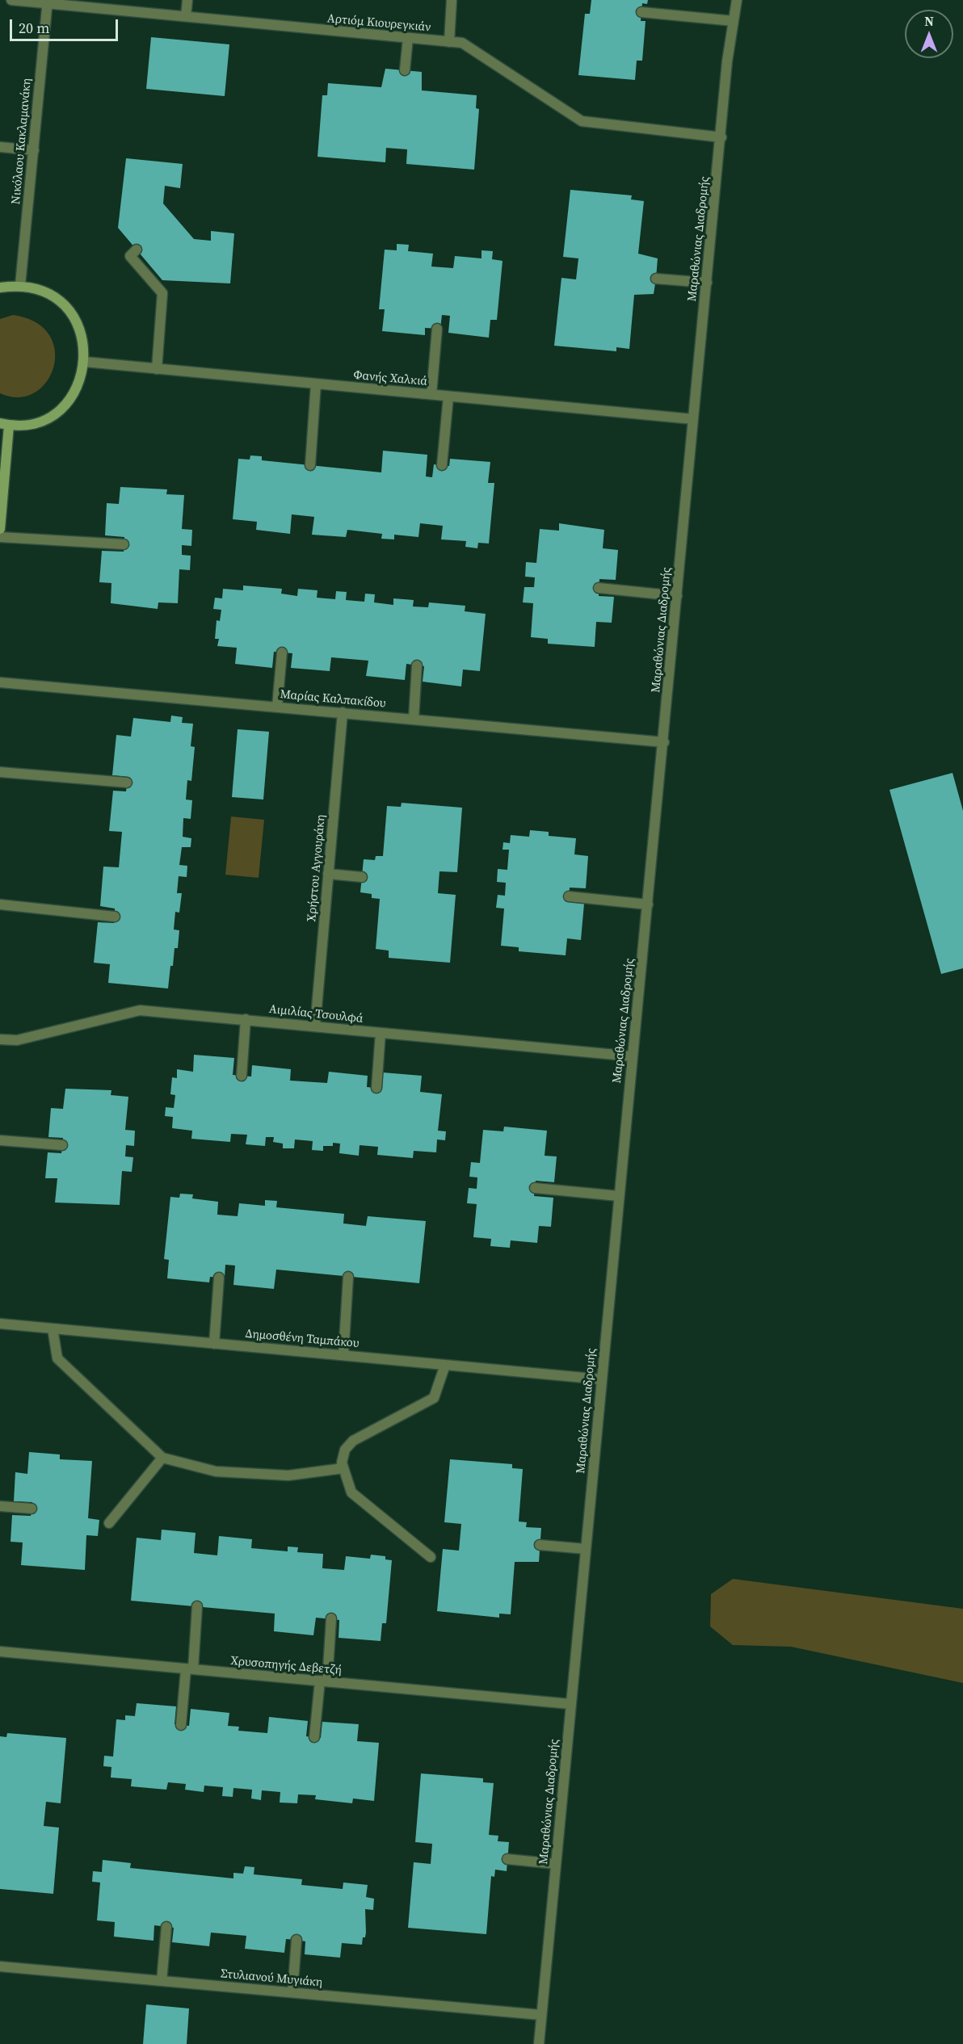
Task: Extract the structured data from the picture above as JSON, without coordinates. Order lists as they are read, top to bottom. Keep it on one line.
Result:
{"streets":{"street":["Αρτιόμ Κιουρεγκιάν","Νικόλαου Κακλαμανάκη","Μαραθώνιας Διαδρομής","Φανής Χαλκιά","Μαρίας Καλπακίδου","Χρήστου Αγγουράκη","Αιμιλίας Τσουλφά","Δημοσθένη Ταμπάκου","Χρυσοπηγής Δεβετζή","Στυλιανού Μυγιάκη"]},"crossings":[["Αρτιόμ Κιουρεγκιάν","Νικόλαου Κακλαμανάκη"],["Αρτιόμ Κιουρεγκιάν","Μαραθώνιας Διαδρομής"],["Μαραθώνιας Διαδρομής","Φανής Χαλκιά"],["Μαραθώνιας Διαδρομής","Μαρίας Καλπακίδου"],["Μαραθώνιας Διαδρομής","Αιμιλίας Τσουλφά"],["Μαραθώνιας Διαδρομής","Δημοσθένη Ταμπάκου"],["Μαραθώνιας Διαδρομής","Χρυσοπηγής Δεβετζή"],["Μαραθώνιας Διαδρομής","Στυλιανού Μυγιάκη"],["Μαρίας Καλπακίδου","Χρήστου Αγγουράκη"],["Χρήστου Αγγουράκη","Αιμιλίας Τσουλφά"]],"scale_bar":"20 m","north":"top"}
